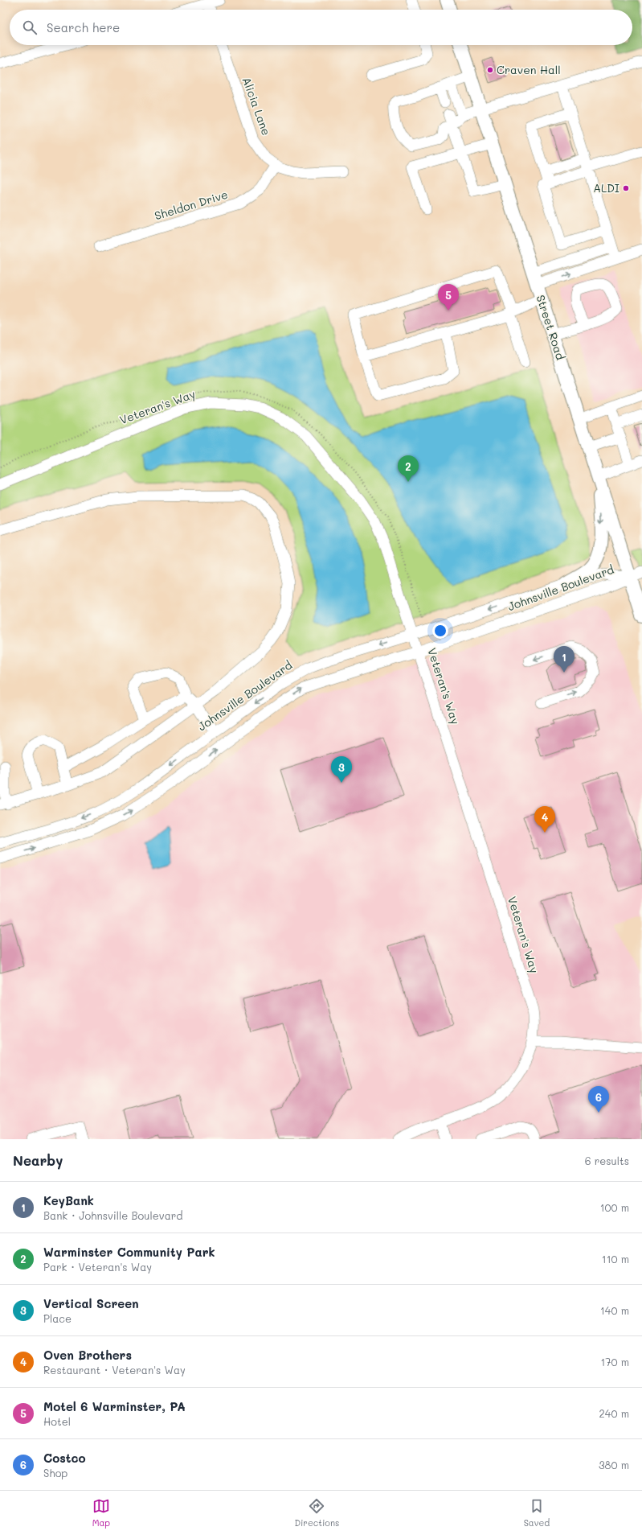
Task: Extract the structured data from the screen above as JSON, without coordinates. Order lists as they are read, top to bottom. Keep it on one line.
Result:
{"streets":{"main road":["Street Road"],"street":["Alicia Lane","Sheldon Drive","Veteran's Way","Johnsville Boulevard"]},"crossings":[["Alicia Lane","Sheldon Drive"],["Street Road","Johnsville Boulevard"],["Veteran's Way","Johnsville Boulevard"]],"places":["Craven Hall","ALDI"],"page":{"search":"Search here","pins":["5","2","1","3","4","6"],"heading":["Nearby","6 results"],"list":[{"mark":"1","name":"KeyBank","note":"Bank · Johnsville Boulevard","value":"100 m"},{"mark":"2","name":"Warminster Community Park","note":"Park · Veteran's Way","value":"110 m"},{"mark":"3","name":"Vertical Screen","note":"Place","value":"140 m"},{"mark":"4","name":"Oven Brothers","note":"Restaurant · Veteran's Way","value":"170 m"},{"mark":"5","name":"Motel 6 Warminster, PA","note":"Hotel","value":"240 m"},{"mark":"6","name":"Costco","note":"Shop","value":"380 m"}],"nav":["Map","Directions","Saved"]}}
